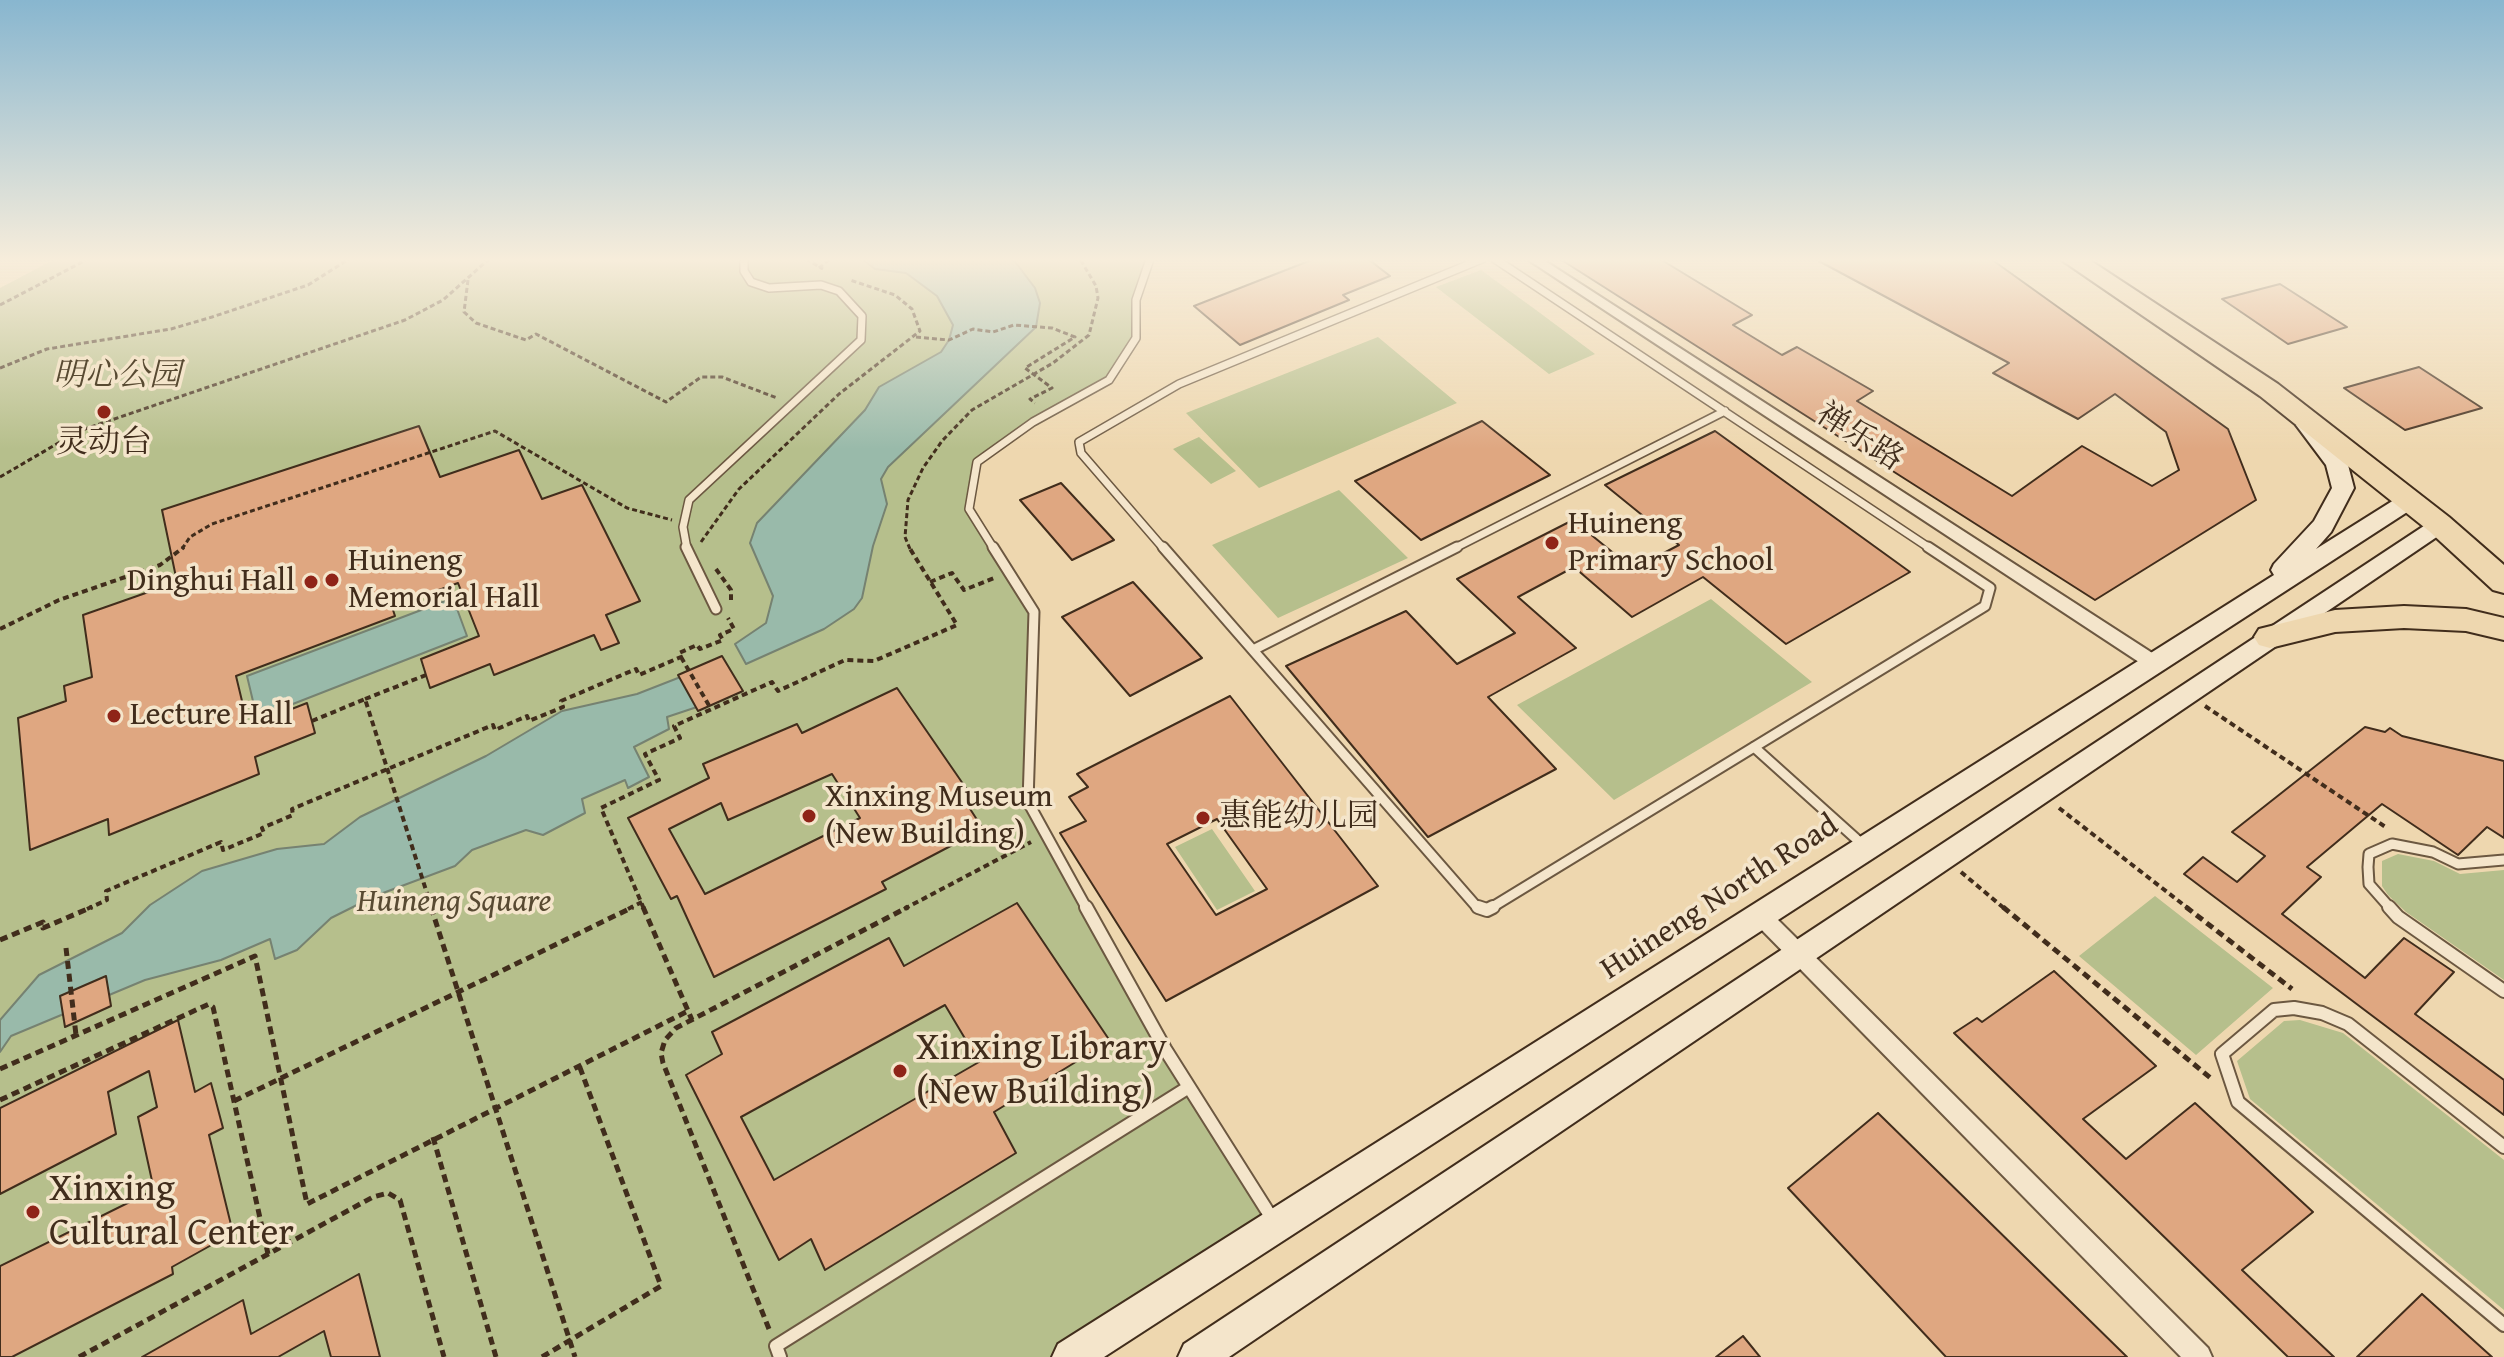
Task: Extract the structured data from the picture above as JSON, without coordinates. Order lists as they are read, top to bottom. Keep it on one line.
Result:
{"streets":{"street":["禅乐路","Huineng North Road"]},"crossings":[["禅乐路","Huineng North Road"]],"parks":["明心公园","Huineng Square"],"places":["灵动台","Huineng Primary School","Huineng Memorial Hall","Dinghui Hall","Lecture Hall","Xinxing Museum (New Building)","惠能幼儿园","Xinxing Library (New Building)","Xinxing Cultural Center"]}
